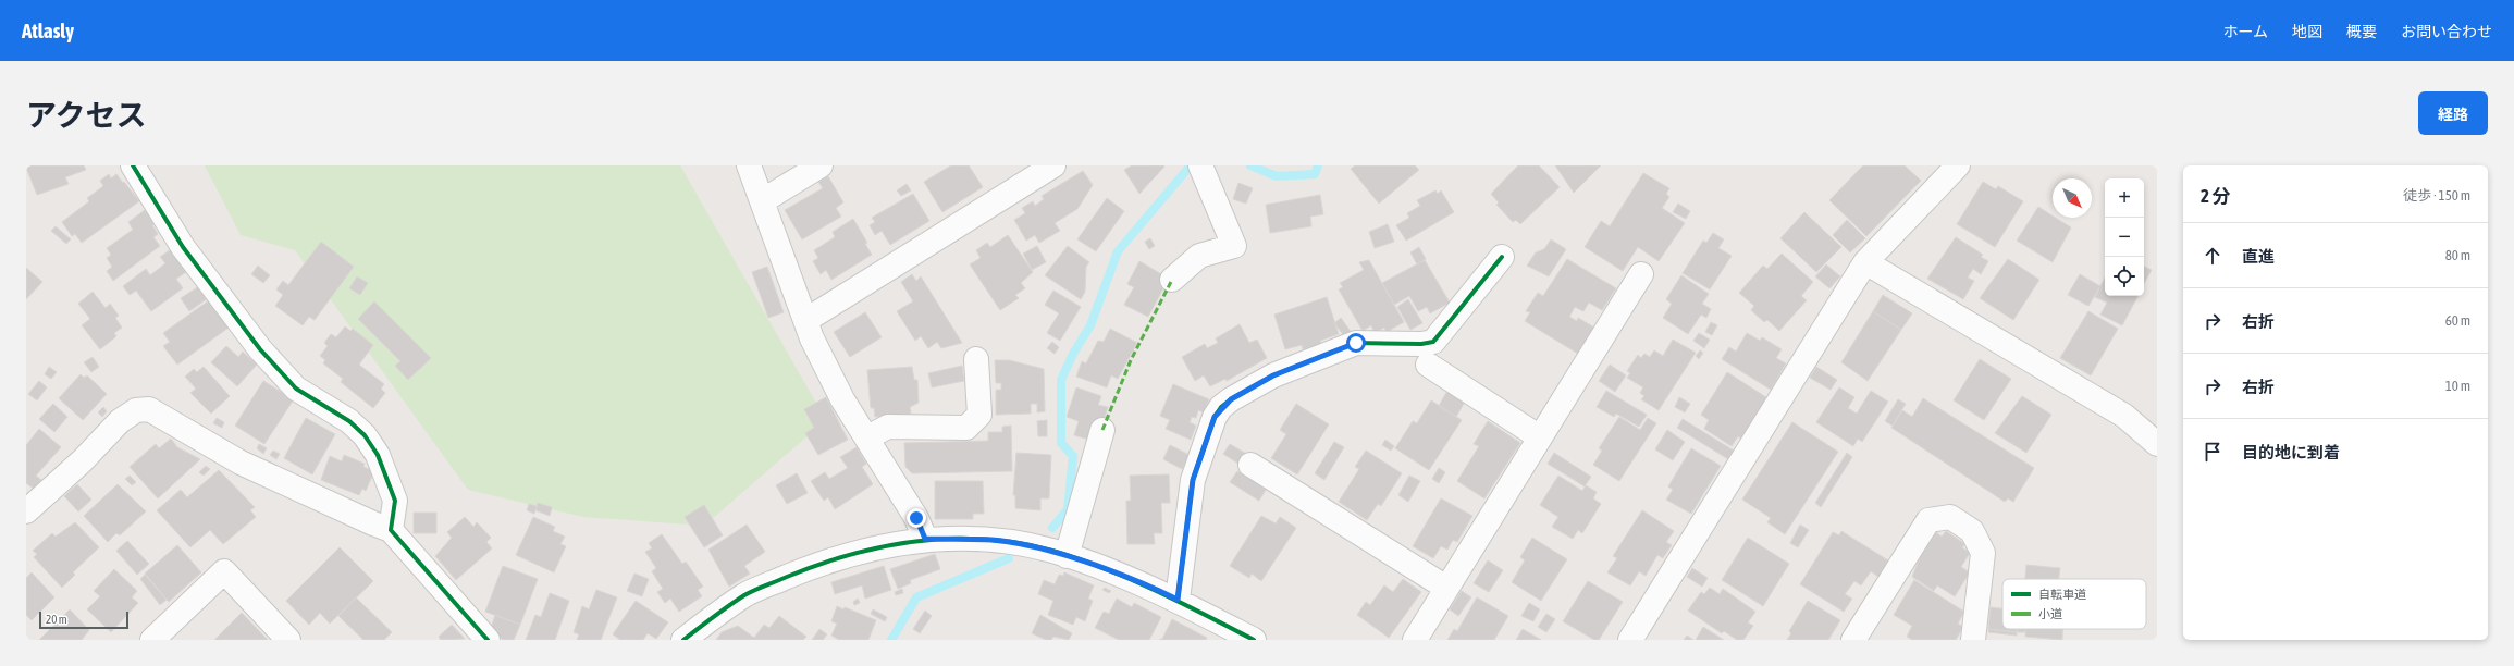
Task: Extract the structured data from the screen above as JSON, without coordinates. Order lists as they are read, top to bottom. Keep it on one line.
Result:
{"legend":["自転車道","小道"],"scale_bar":"20 m","north":"bottom right","page":{"header":"Atlasly","nav":["ホーム","地図","概要","お問い合わせ"],"title":"アクセス","buttons":"経路","heading":["2 分","徒歩 · 150 m"],"map_buttons":["+","−"],"list":[["直進","80 m"],["右折","60 m"],["右折","10 m"],"目的地に到着"],"scale":"20 m"}}
